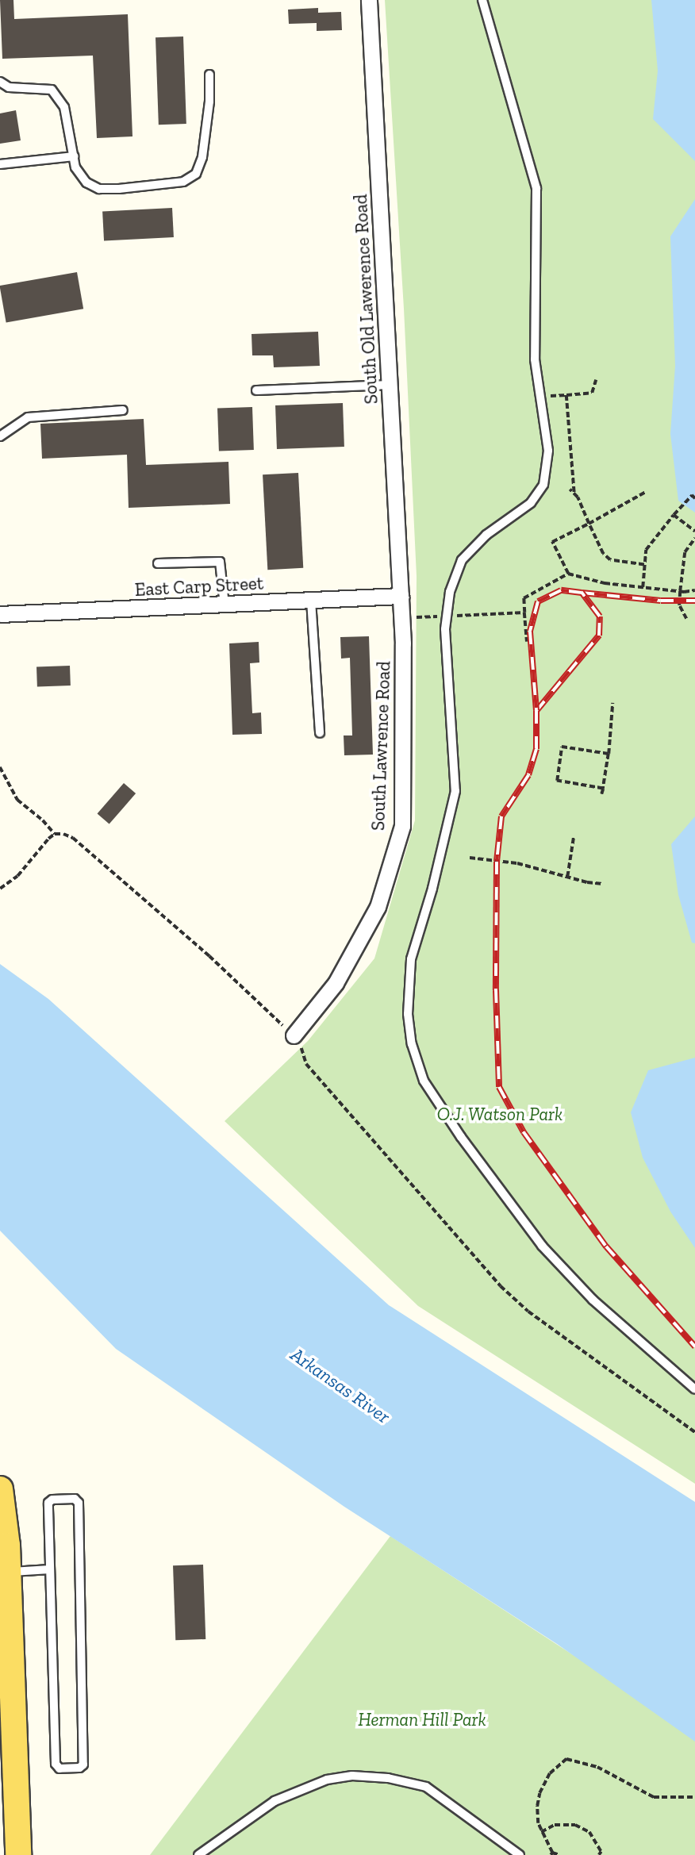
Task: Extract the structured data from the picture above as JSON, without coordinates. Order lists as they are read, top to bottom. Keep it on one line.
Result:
{"streets":{"street":["South Old Lawerence Road","East Carp Street","South Lawrence Road"]},"crossings":[["South Old Lawerence Road","East Carp Street"],["South Old Lawerence Road","South Lawrence Road"],["East Carp Street","South Lawrence Road"]],"water":["Arkansas River"],"parks":["O.J. Watson Park","Herman Hill Park"]}
